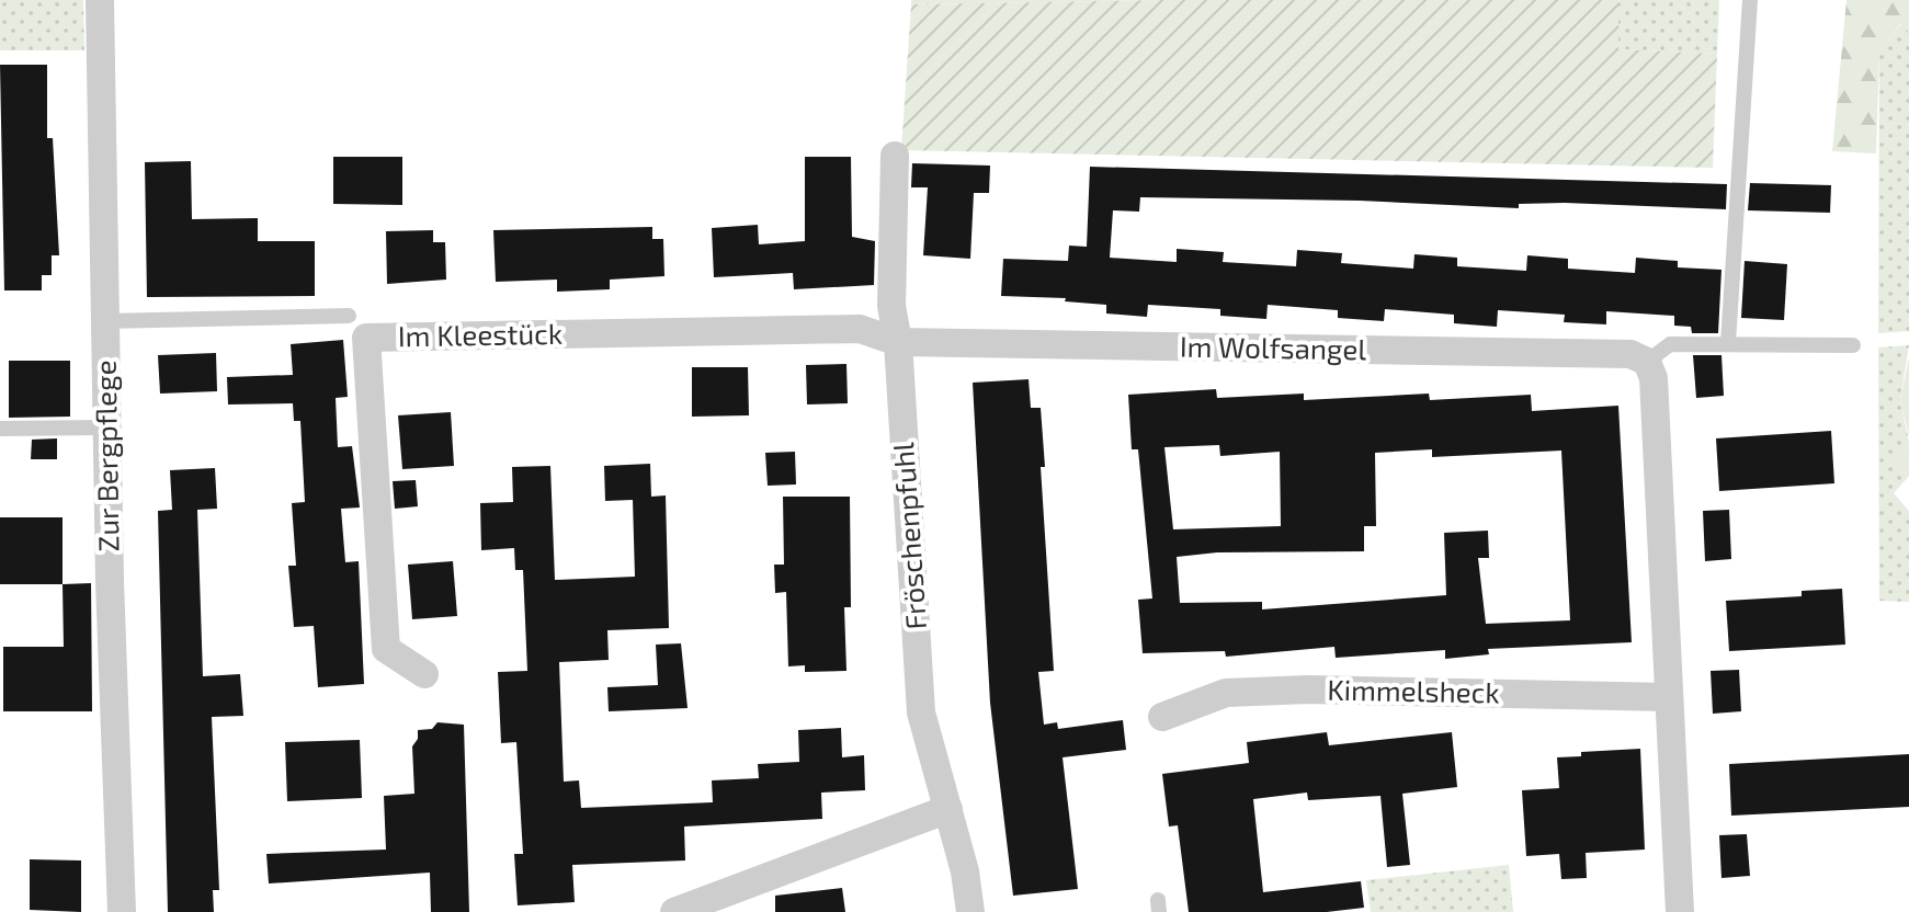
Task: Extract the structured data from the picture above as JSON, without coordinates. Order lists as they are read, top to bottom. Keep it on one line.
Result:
{"streets":{"street":["Im Kleestück","Im Wolfsangel","Zur Bergpflege","Fröschenpfuhl","Kimmelsheck"]},"crossings":[["Im Kleestück","Im Wolfsangel"],["Im Kleestück","Fröschenpfuhl"],["Im Wolfsangel","Fröschenpfuhl"]]}
